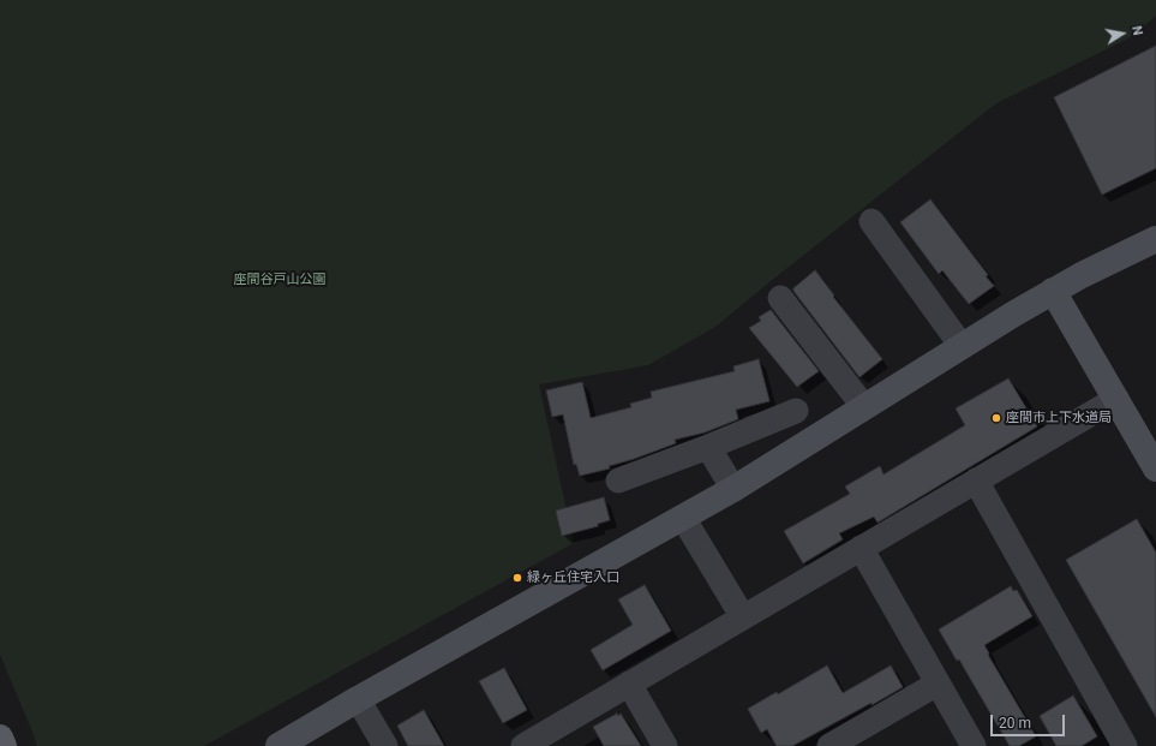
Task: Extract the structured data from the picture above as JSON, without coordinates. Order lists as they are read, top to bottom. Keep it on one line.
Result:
{"parks":["座間谷戸山公園"],"places":["座間市上下水道局","緑ヶ丘住宅入口"],"scale_bar":"20 m","north":"right"}
